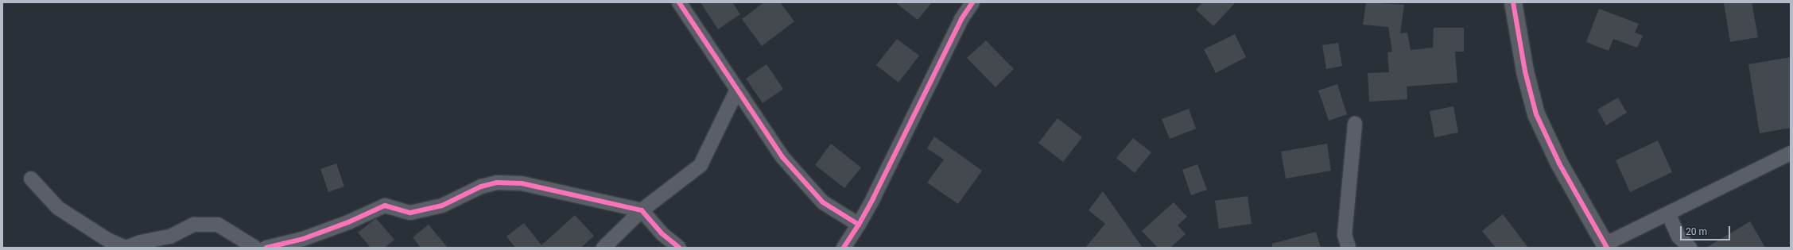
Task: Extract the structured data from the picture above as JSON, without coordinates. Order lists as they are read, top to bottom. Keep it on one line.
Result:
{"scale_bar":"20 m"}
